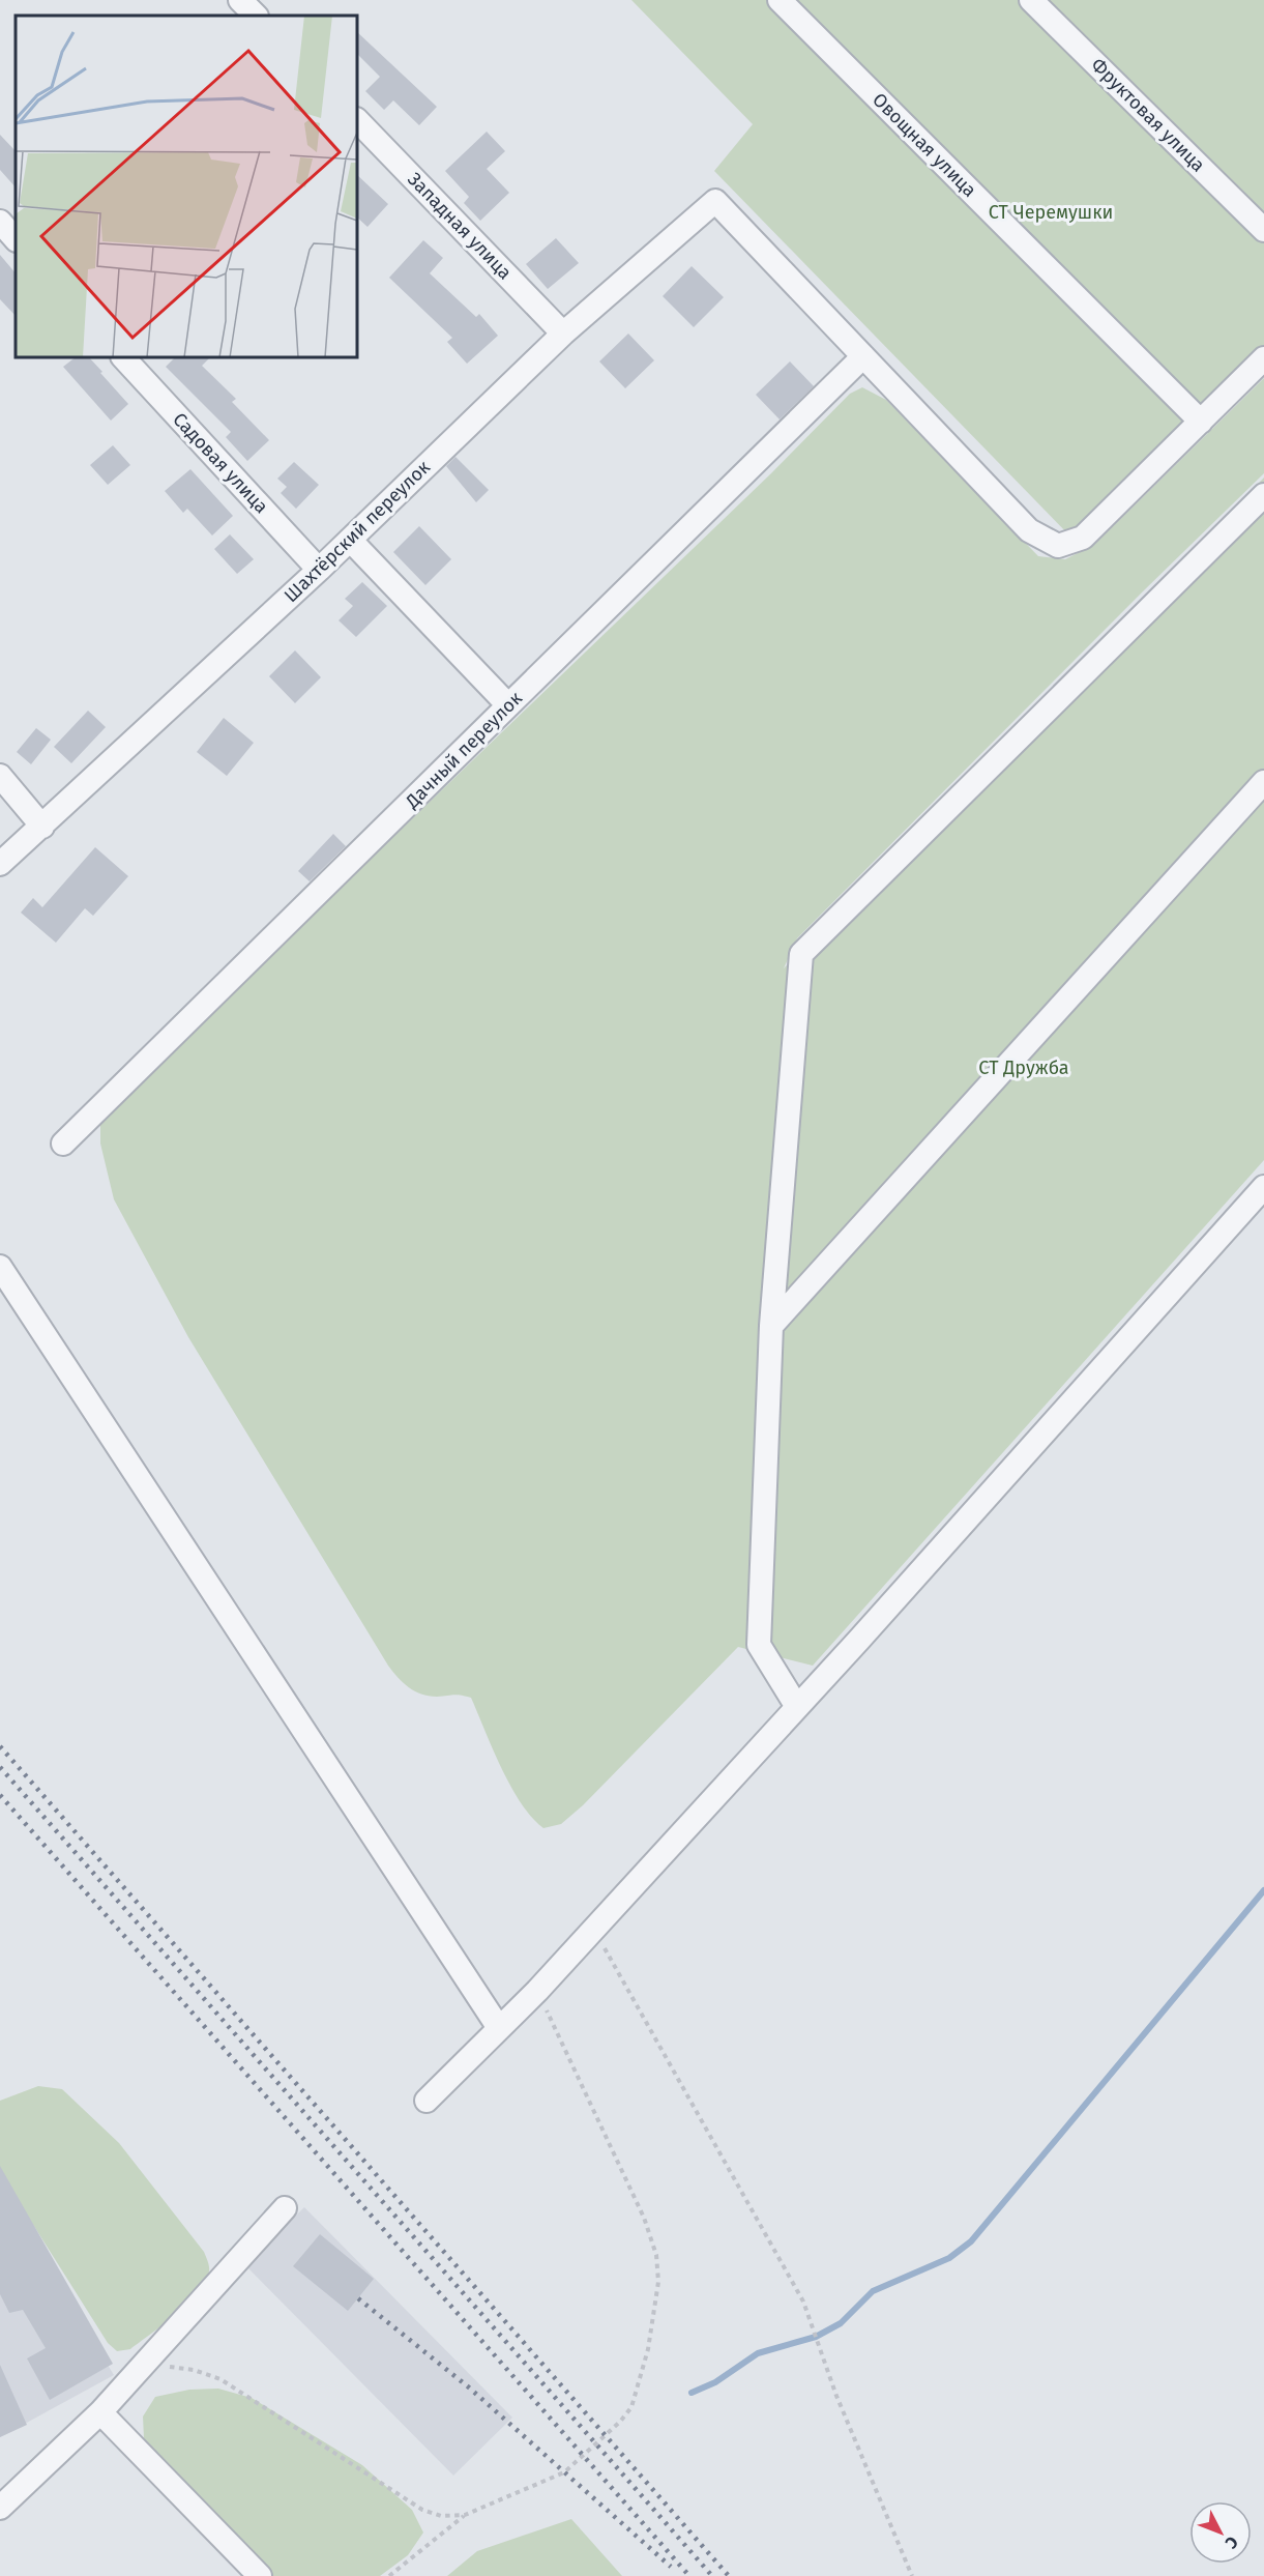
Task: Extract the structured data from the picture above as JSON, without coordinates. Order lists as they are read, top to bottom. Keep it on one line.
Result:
{"streets":{"street":["Фруктовая улица","Овощная улица","Западная улица","Садовая улица","Шахтёрский переулок","Дачный переулок"]},"crossings":[["Западная улица","Шахтёрский переулок"],["Садовая улица","Шахтёрский переулок"],["Шахтёрский переулок","Дачный переулок"]],"parks":["СТ Черемушки","СТ Дружба"],"north":"bottom right"}
